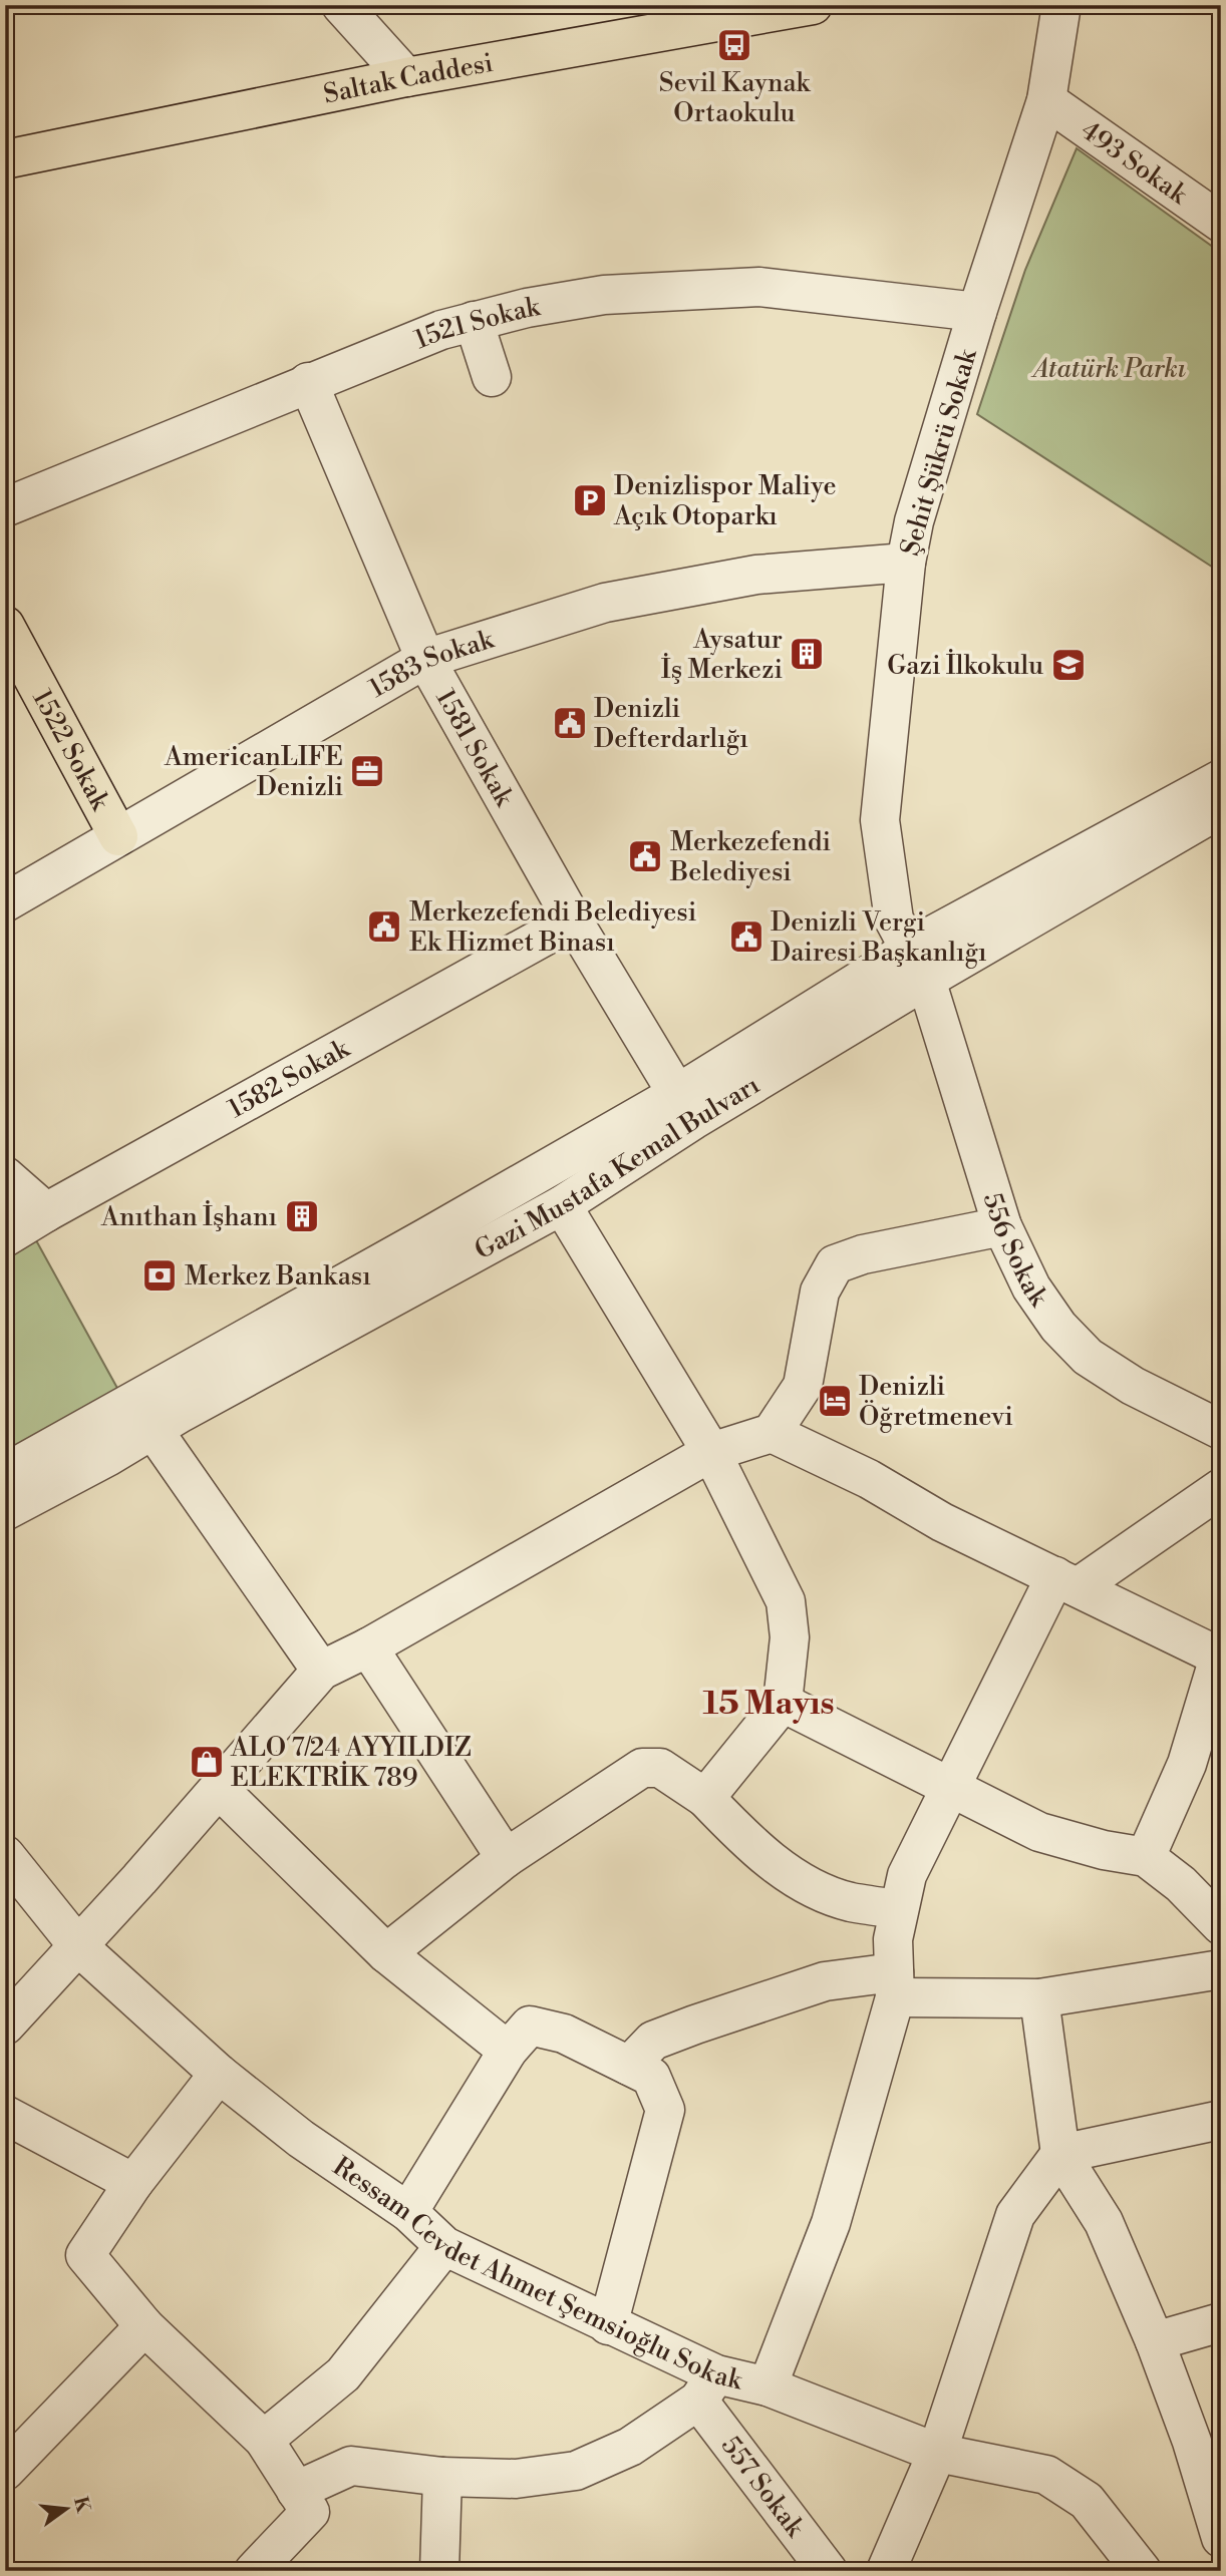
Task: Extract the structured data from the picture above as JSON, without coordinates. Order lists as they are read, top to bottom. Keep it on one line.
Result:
{"streets":{"main road":["Saltak Caddesi","1522 Sokak"],"street":["493 Sokak","1521 Sokak","Şehit Şükrü Sokak","1583 Sokak","1581 Sokak","1582 Sokak","Gazi Mustafa Kemal Bulvarı","556 Sokak","Ressam Cevdet Ahmet Şemsioğlu Sokak","557 Sokak"]},"crossings":[["493 Sokak","Şehit Şükrü Sokak"],["1521 Sokak","Şehit Şükrü Sokak"],["1521 Sokak","1581 Sokak"],["Şehit Şükrü Sokak","1583 Sokak"],["Şehit Şükrü Sokak","Gazi Mustafa Kemal Bulvarı"],["Şehit Şükrü Sokak","556 Sokak"],["1583 Sokak","1581 Sokak"],["1583 Sokak","1522 Sokak"],["1581 Sokak","1582 Sokak"],["1581 Sokak","Gazi Mustafa Kemal Bulvarı"],["Gazi Mustafa Kemal Bulvarı","556 Sokak"],["Ressam Cevdet Ahmet Şemsioğlu Sokak","557 Sokak"]],"districts":["15 Mayıs"],"parks":["Atatürk Parkı"],"places":{"bus stop":["Sevil Kaynak Ortaokulu"],"parking":["Denizlispor Maliye Açık Otoparkı"],"building":["Aysatur İş Merkezi","Anıthan İşhanı"],"school or university":["Gazi İlkokulu"],"public building":["Denizli Defterdarlığı","Merkezefendi Belediyesi","Merkezefendi Belediyesi Ek Hizmet Binası","Denizli Vergi Dairesi Başkanlığı"],"office":["AmericanLIFE Denizli"],"bank":["Merkez Bankası"],"hotel":["Denizli Öğretmenevi"],"shop":["ALO 7/24 AYYILDIZ ELEKTRİK 789"]},"north":"right"}
